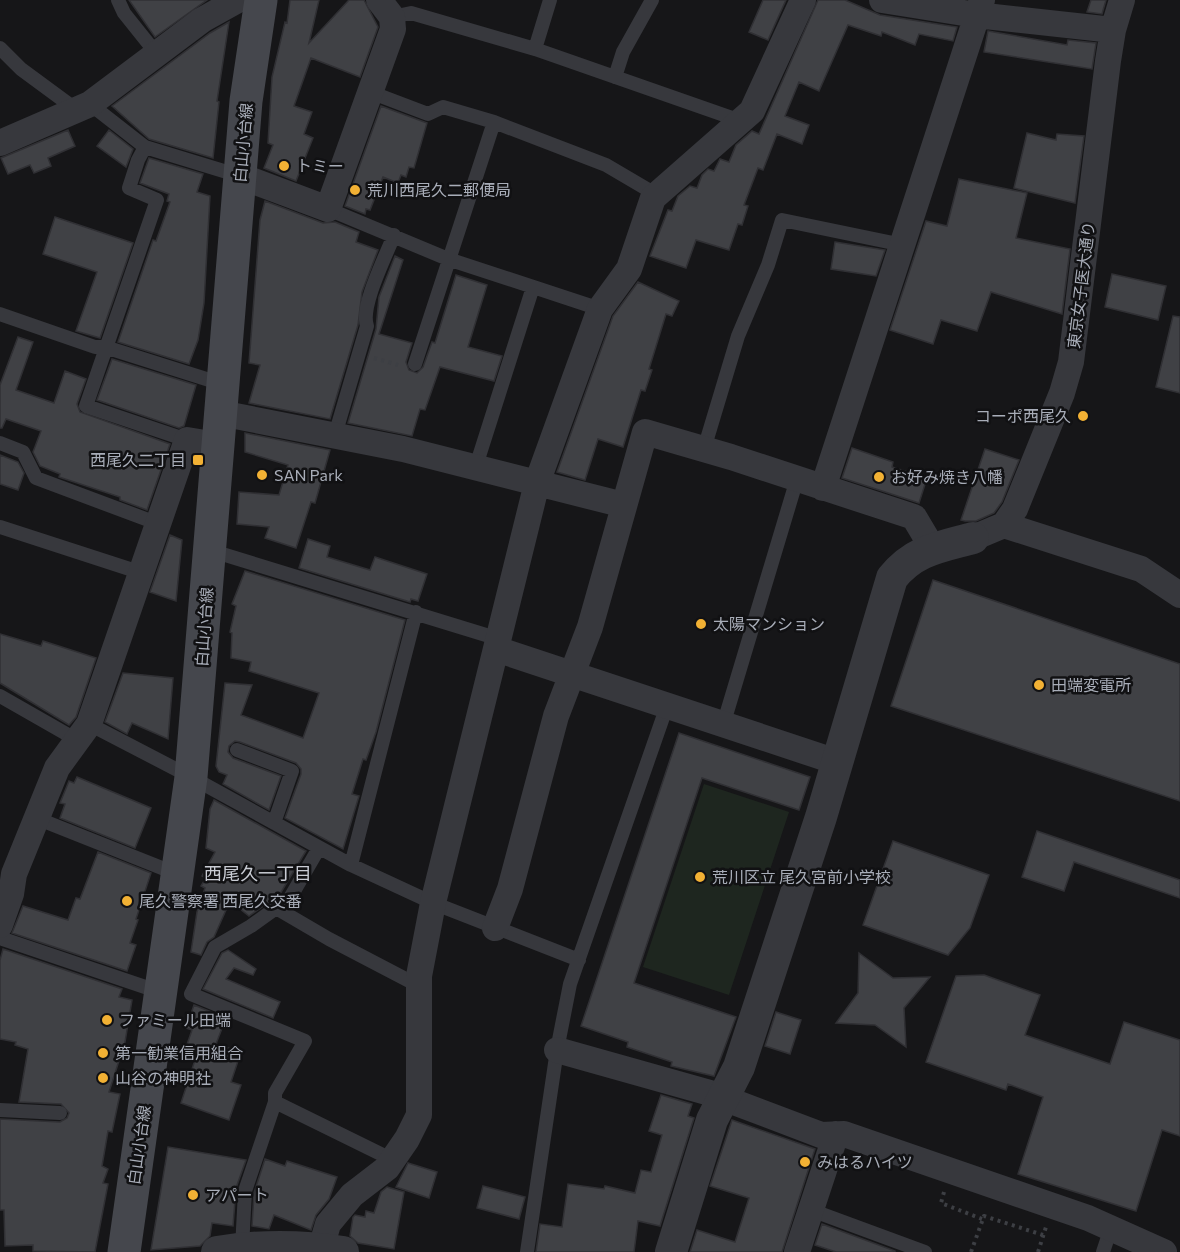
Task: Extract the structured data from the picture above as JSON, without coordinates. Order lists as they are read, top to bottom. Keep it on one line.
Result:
{"streets":{"main road":["白山小台線"],"street":["東京女子医大通り"]},"districts":["西尾久一丁目"],"places":{"other":["トミー","荒川西尾久二郵便局","コーポ西尾久","SAN Park","お好み焼き八幡","太陽マンション","田端変電所","荒川区立 尾久宮前小学校","尾久警察署 西尾久交番","ファミール田端","第一勧業信用組合","山谷の神明社","みはるハイツ","アパート"],"transit":["西尾久二丁目"]}}
